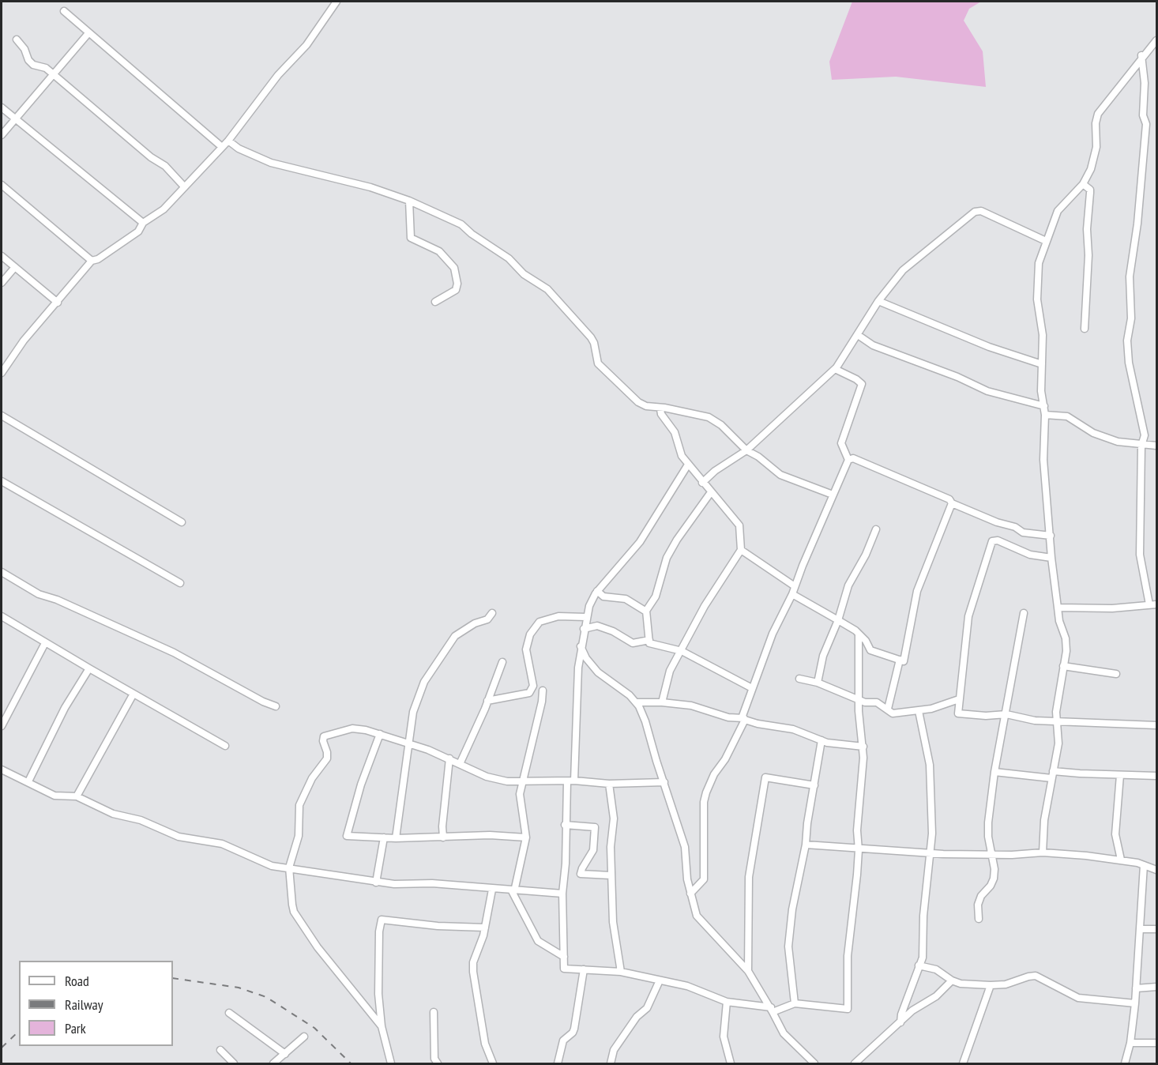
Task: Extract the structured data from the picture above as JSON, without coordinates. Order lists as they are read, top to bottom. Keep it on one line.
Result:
{"legend":["Road","Railway","Park"]}
